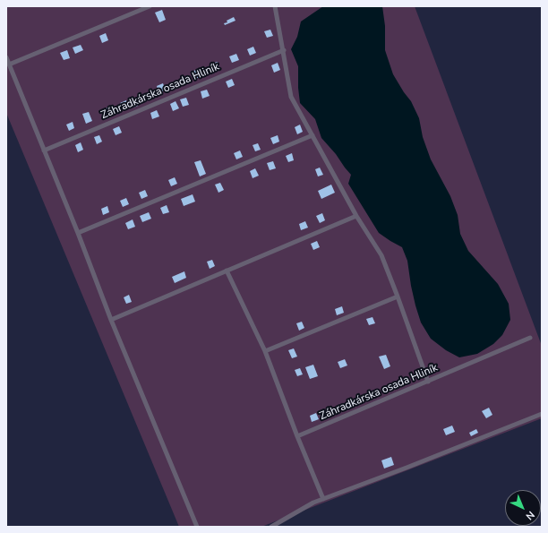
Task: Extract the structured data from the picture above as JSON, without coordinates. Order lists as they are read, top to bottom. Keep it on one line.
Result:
{"streets":{"lane":["Záhradkárska osada Hliník"]},"north":"bottom right"}
